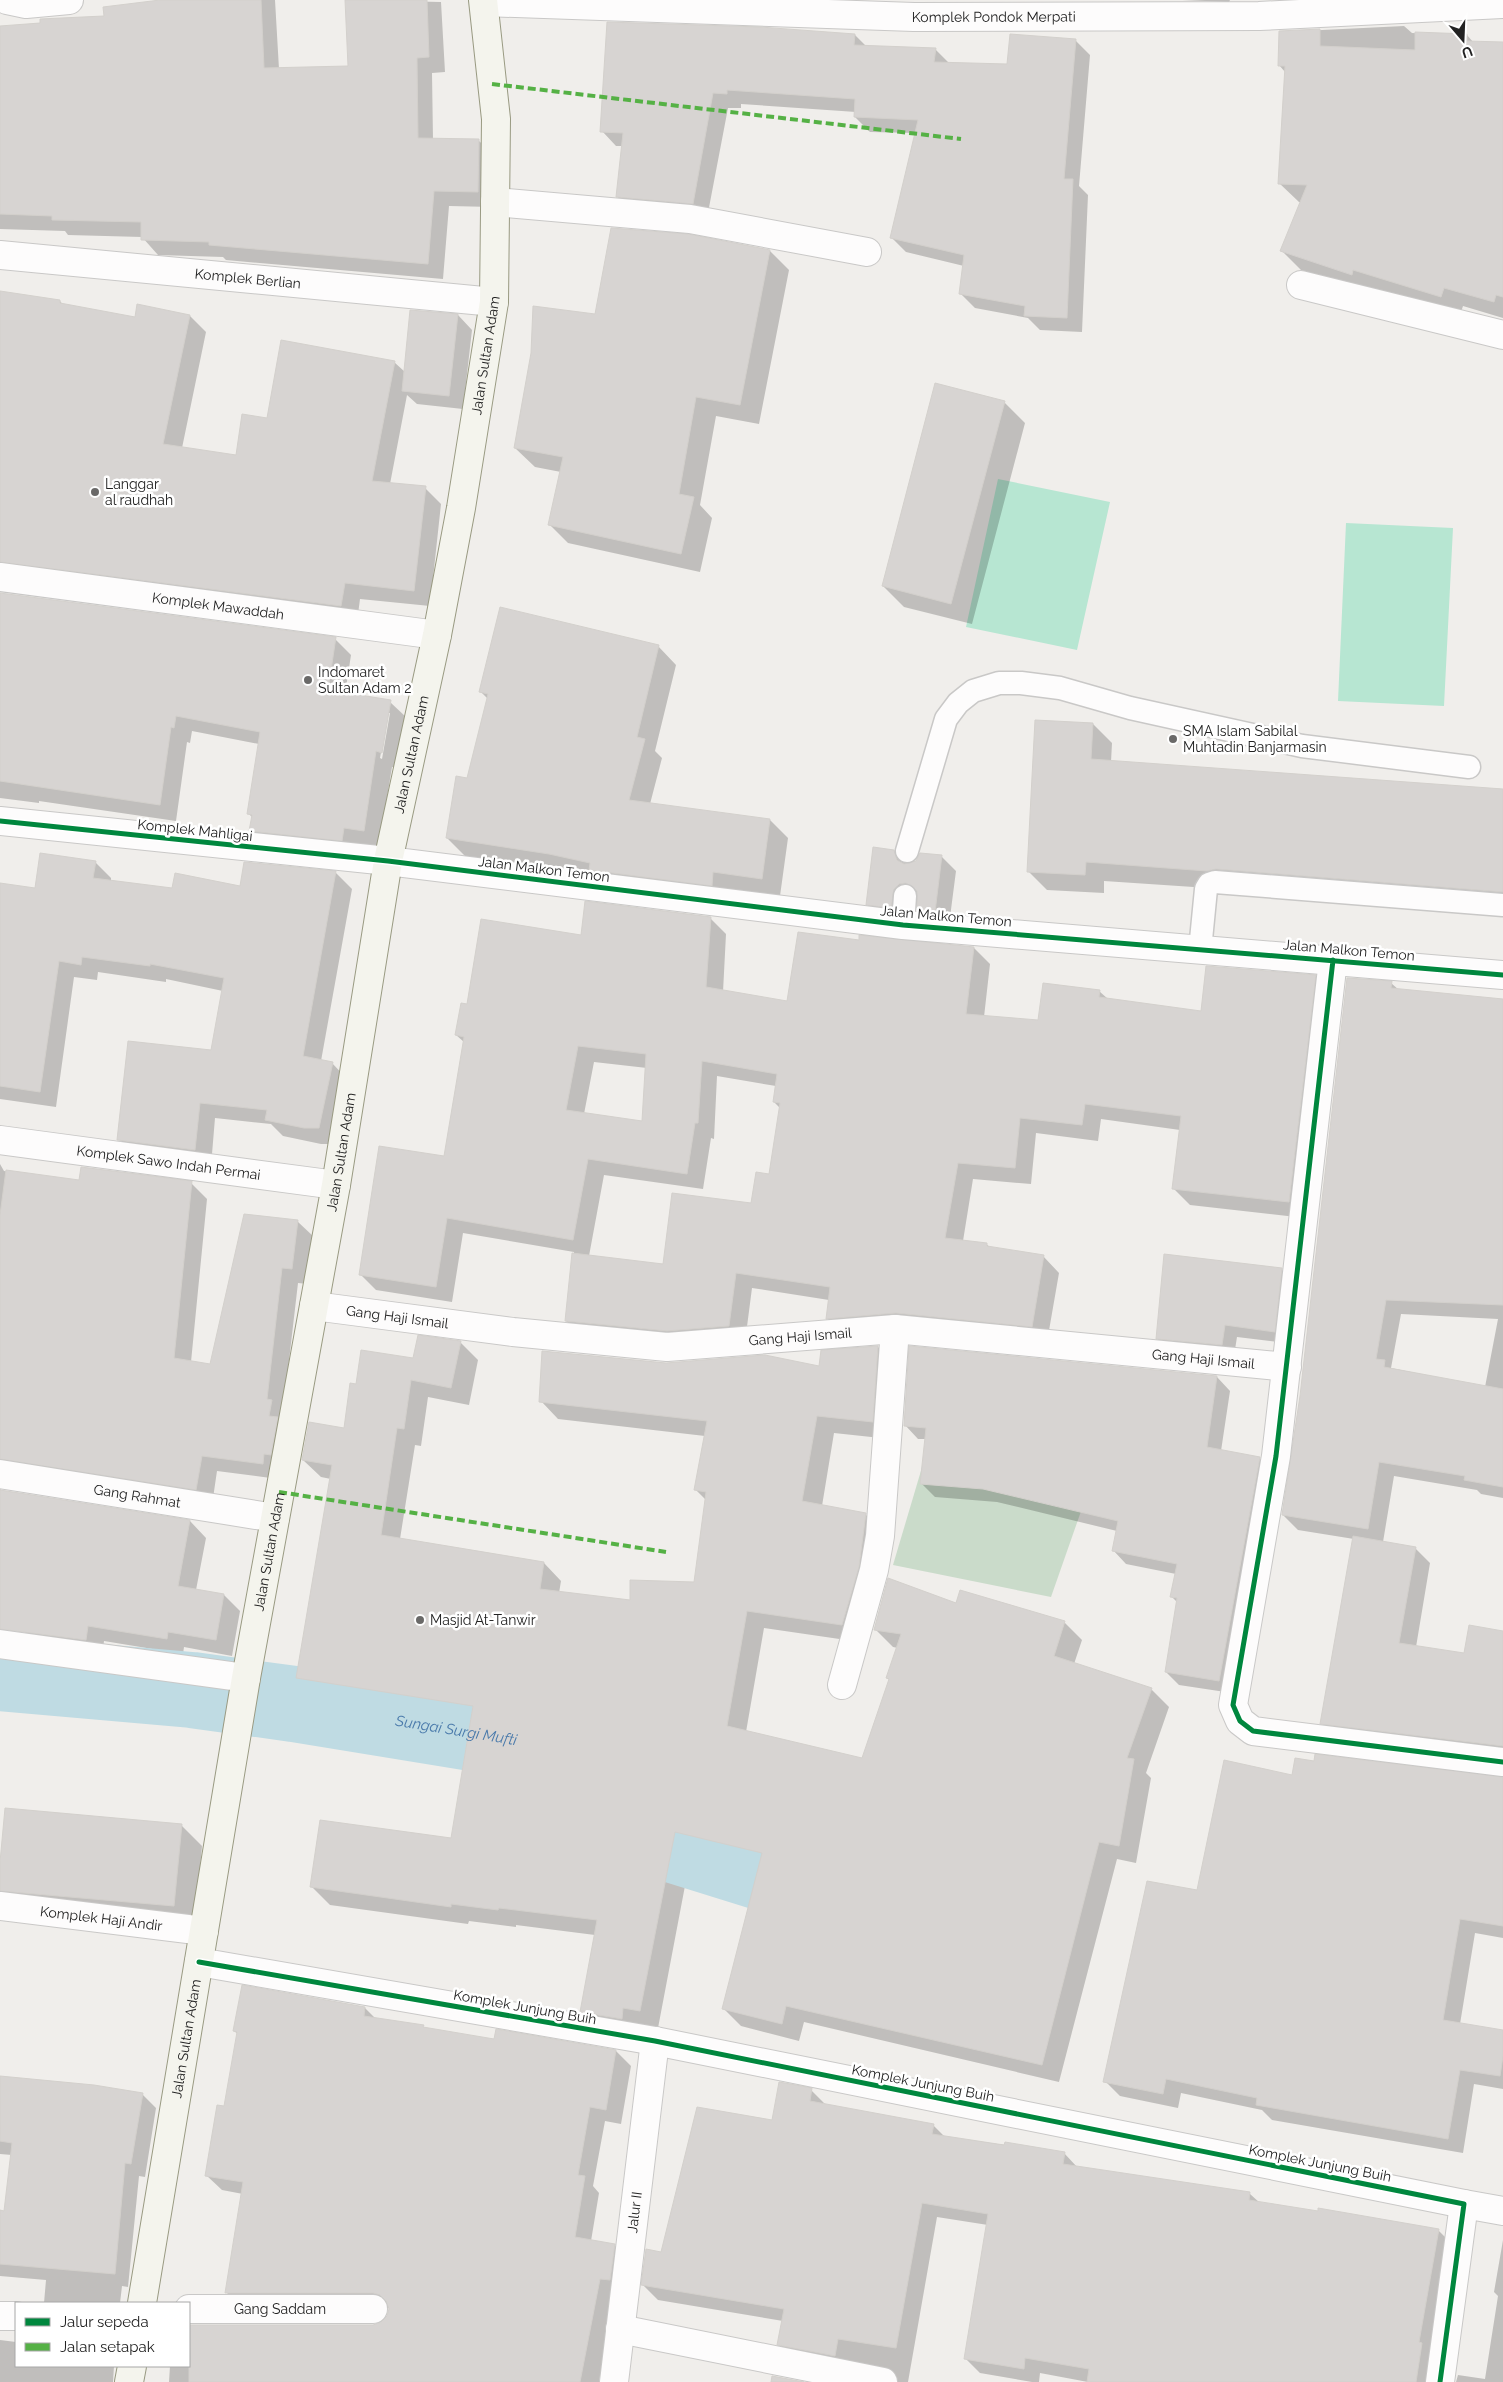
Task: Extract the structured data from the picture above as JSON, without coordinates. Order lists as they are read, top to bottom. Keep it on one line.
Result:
{"streets":{"main road":["Jalan Sultan Adam"],"street":["Komplek Pondok Merpati","Komplek Berlian","Komplek Mawaddah","Komplek Mahligai","Jalan Malkon Temon","Komplek Sawo Indah Permai","Gang Haji Ismail","Gang Rahmat","Komplek Haji Andir","Komplek Junjung Buih","Jalur II","Gang Saddam"]},"crossings":[["Komplek Pondok Merpati","Jalan Sultan Adam"],["Komplek Berlian","Jalan Sultan Adam"],["Jalan Sultan Adam","Komplek Mawaddah"],["Jalan Sultan Adam","Komplek Mahligai"],["Jalan Sultan Adam","Jalan Malkon Temon"],["Jalan Sultan Adam","Komplek Sawo Indah Permai"],["Jalan Sultan Adam","Gang Haji Ismail"],["Jalan Sultan Adam","Gang Rahmat"],["Jalan Sultan Adam","Komplek Haji Andir"],["Jalan Sultan Adam","Komplek Junjung Buih"],["Komplek Mahligai","Jalan Malkon Temon"],["Komplek Junjung Buih","Jalur II"]],"water":["Sungai Surgi Mufti"],"places":["Langgar al raudhah","Indomaret Sultan Adam 2","SMA Islam Sabilal Muhtadin Banjarmasin","Masjid At-Tanwir"],"legend":["Jalur sepeda","Jalan setapak"],"north":"bottom"}
